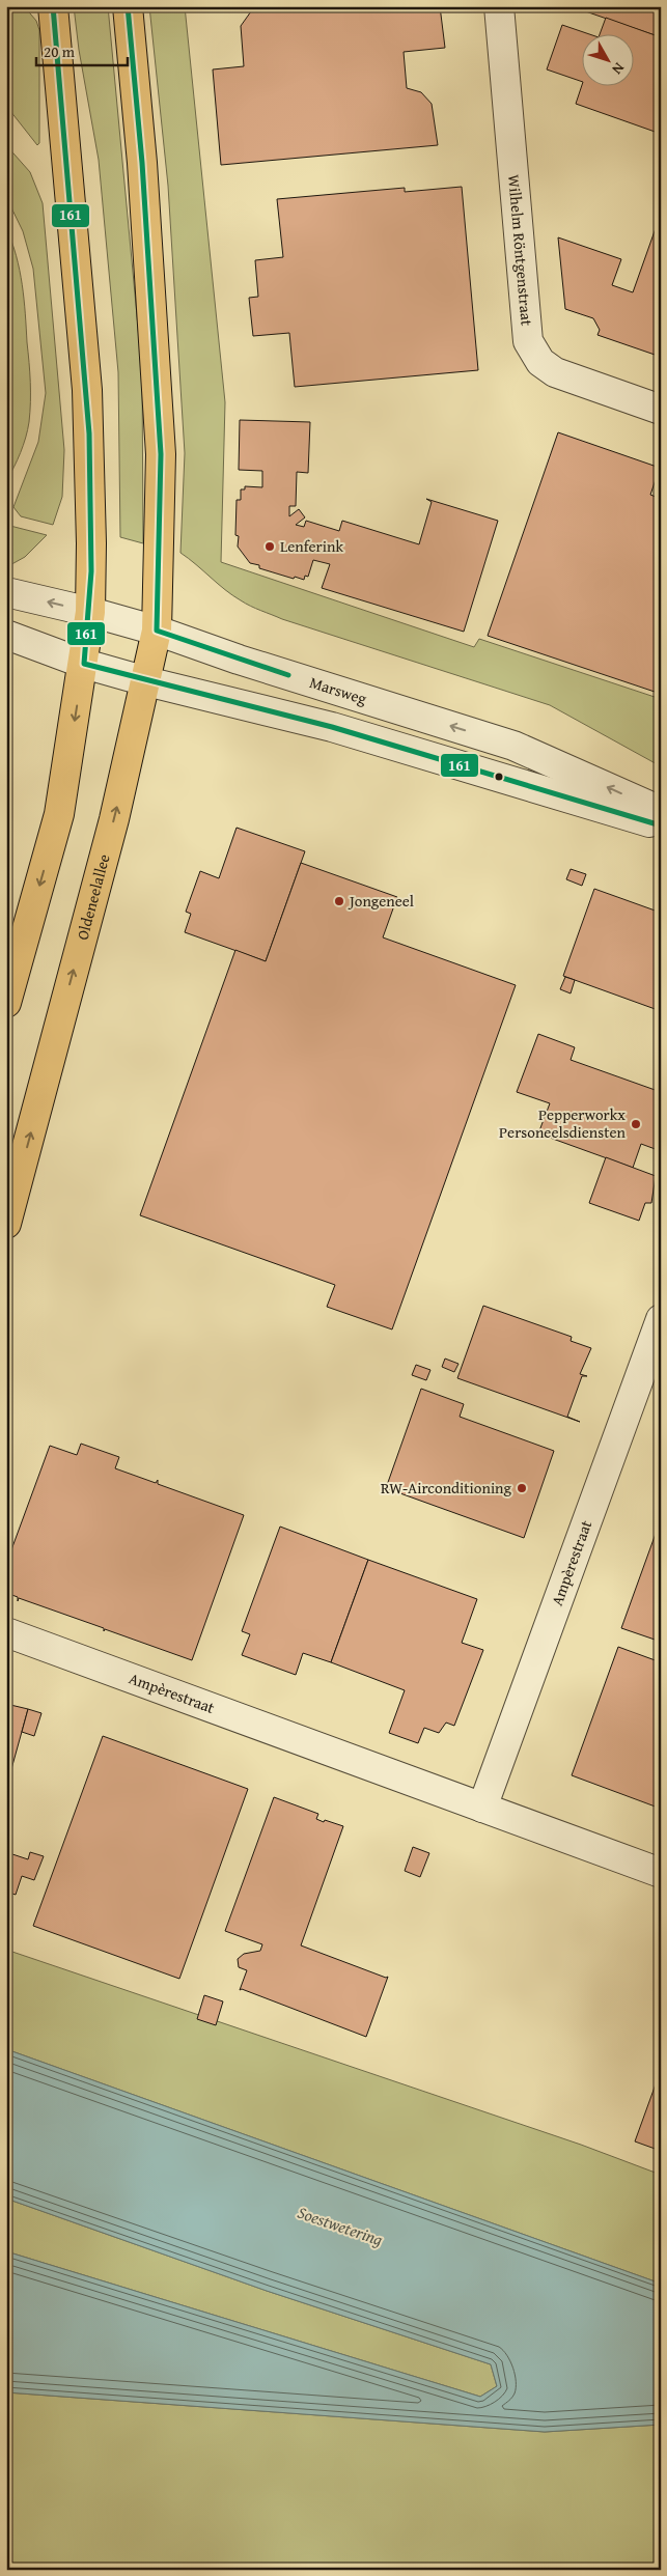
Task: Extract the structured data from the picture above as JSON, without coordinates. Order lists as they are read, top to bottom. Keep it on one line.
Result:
{"streets":{"main road":["Oldeneelallee"],"street":["Wilhelm Röntgenstraat","Marsweg","Ampèrestraat"]},"crossings":[["Marsweg","Oldeneelallee"]],"water":["Soestwetering"],"places":["Lenferink","Jongeneel","Pepperworkx Personeelsdiensten","RW-Airconditioning"],"lines":["transit line 161"],"scale_bar":"20 m","north":"bottom right"}
